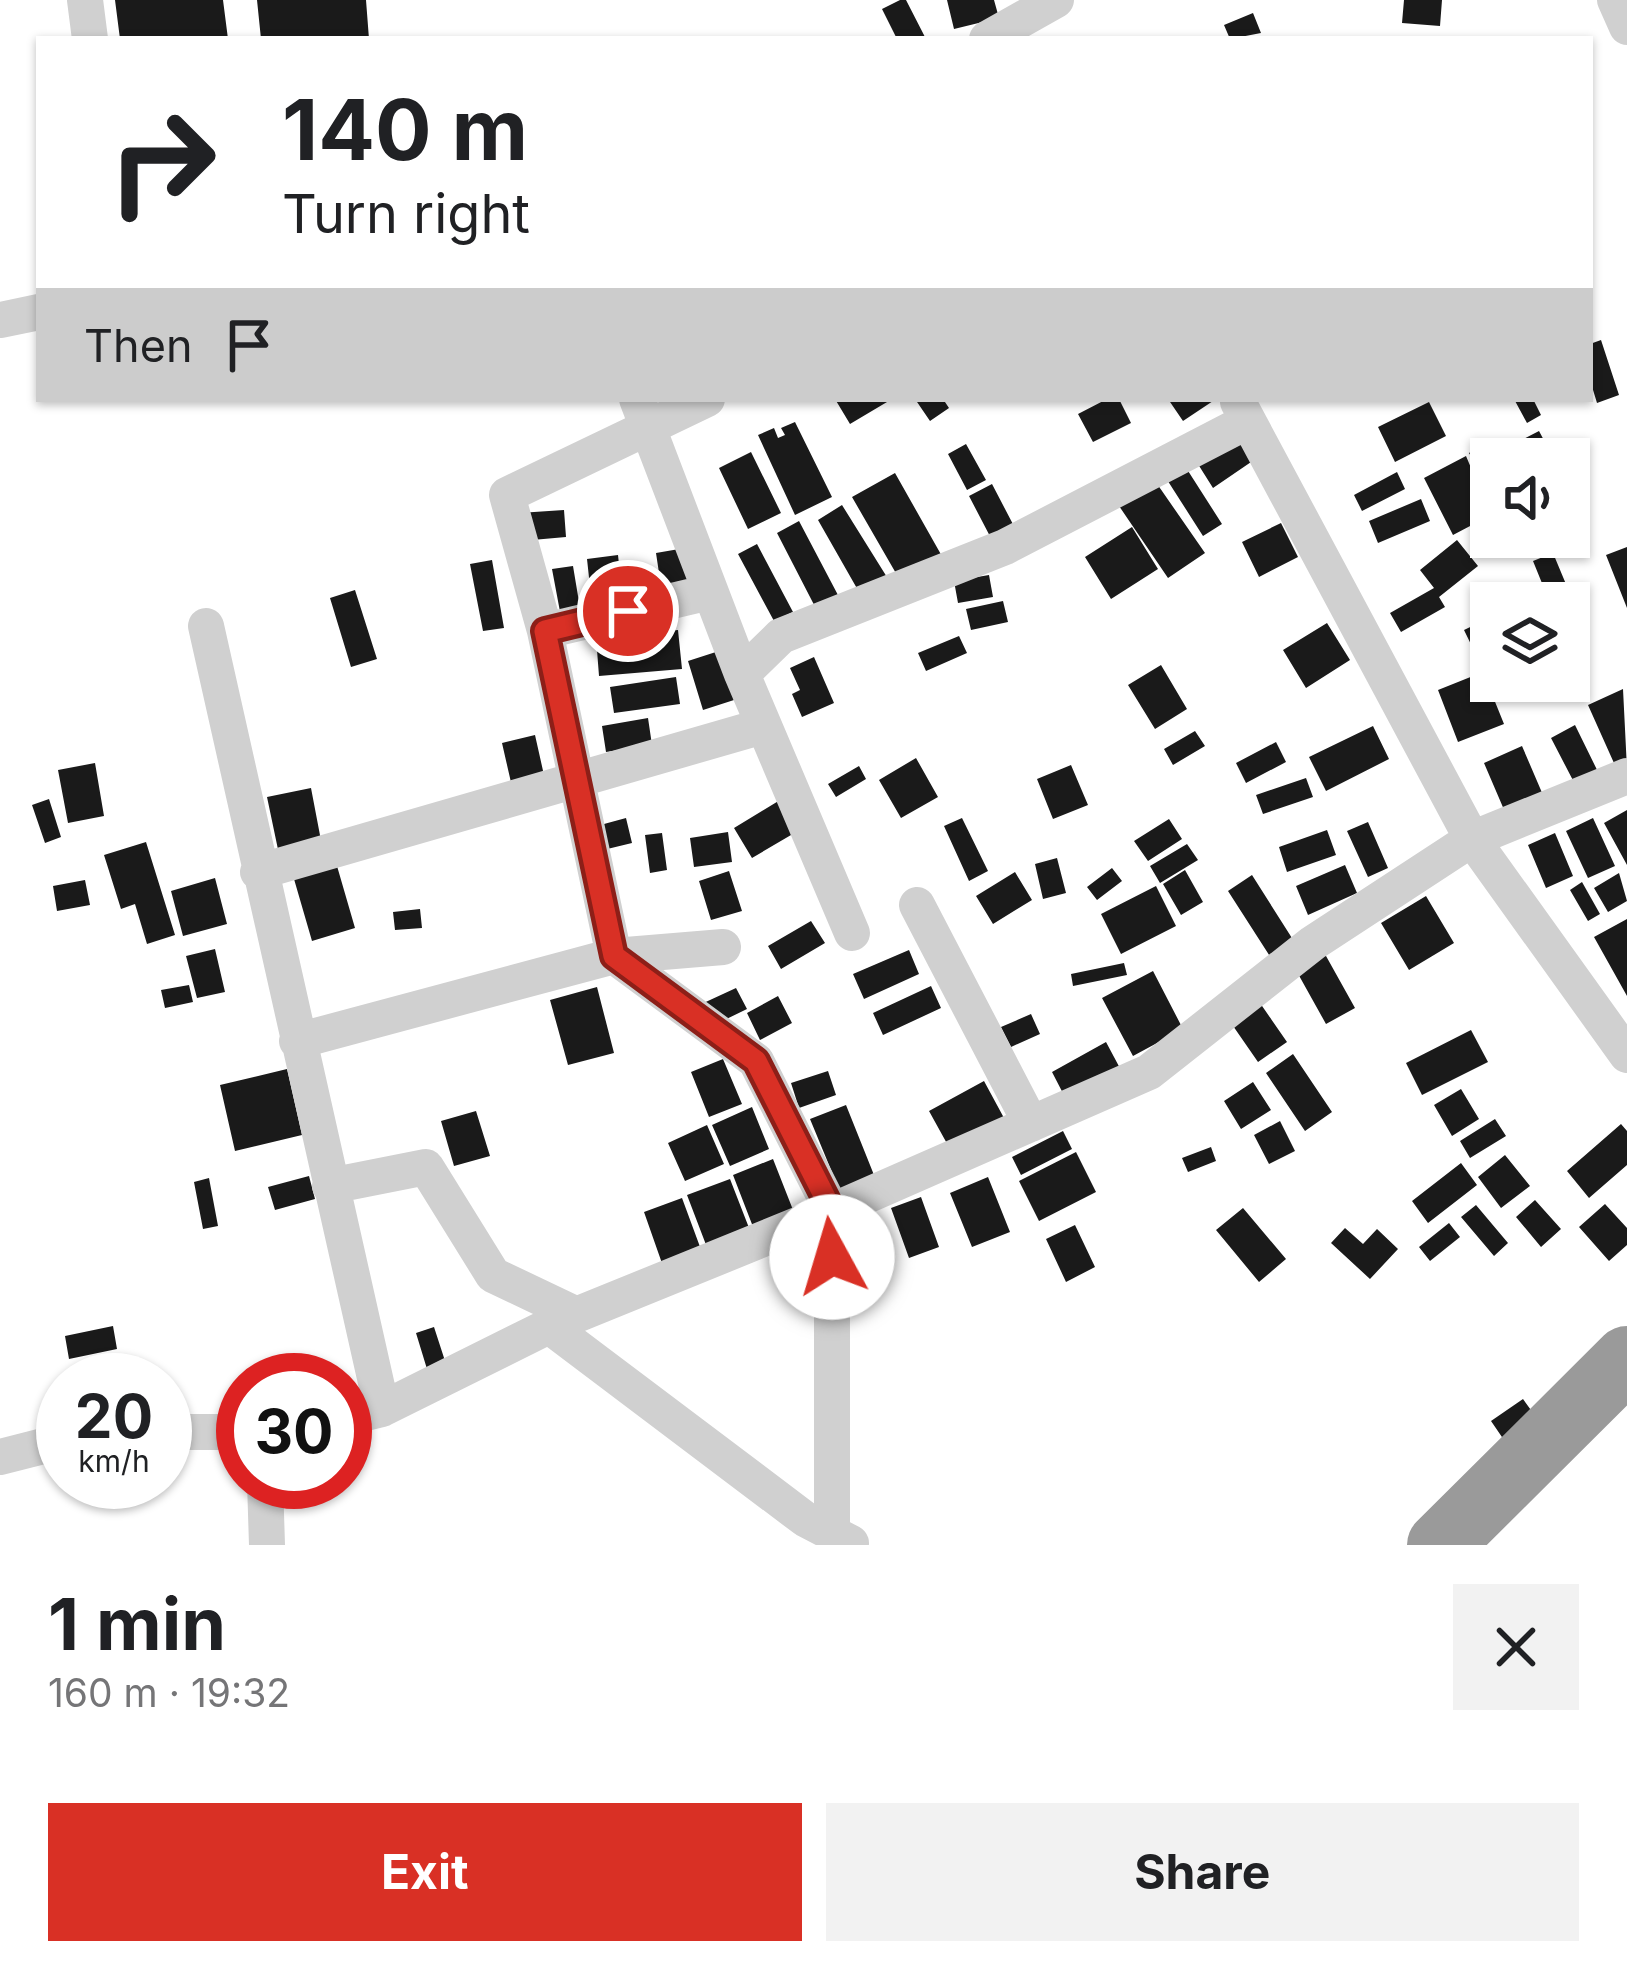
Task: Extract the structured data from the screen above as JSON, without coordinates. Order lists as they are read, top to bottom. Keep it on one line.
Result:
{"page":{"turn":["140 m","Turn right"],"then":"Then","speed":"20 km/h","limit":"30","heading":["1 min","160 m · 19:32"],"buttons":["Exit","Share"]}}
